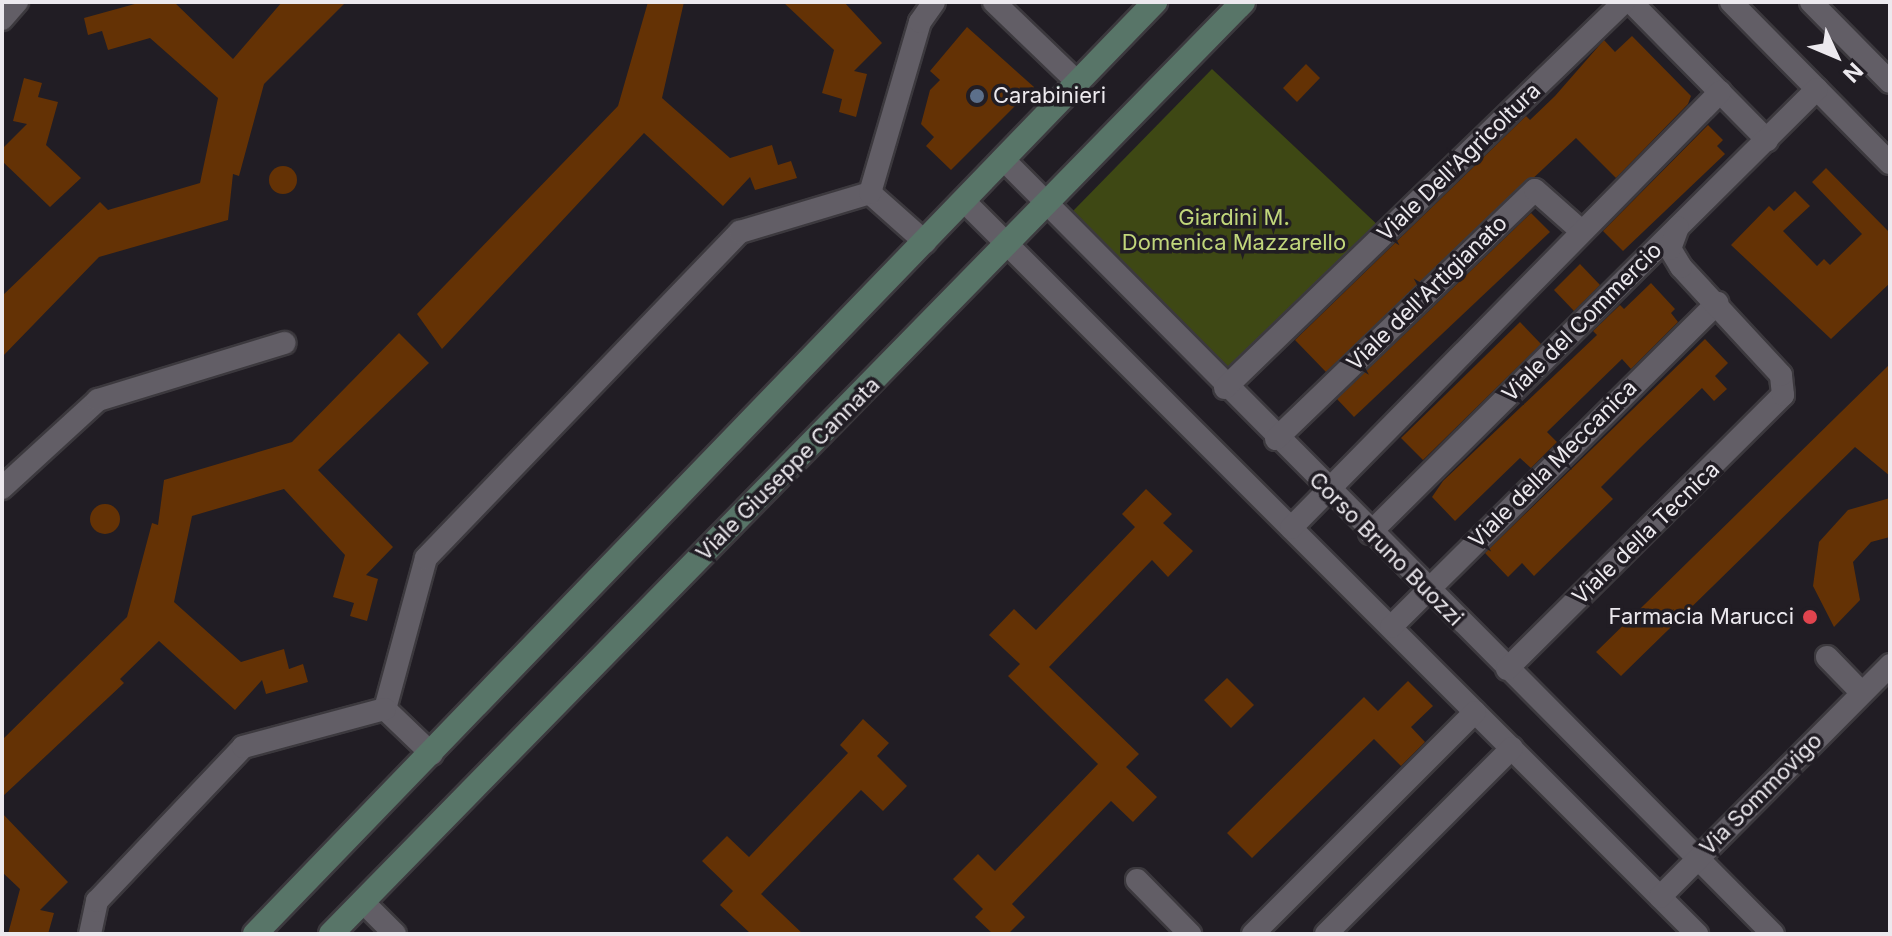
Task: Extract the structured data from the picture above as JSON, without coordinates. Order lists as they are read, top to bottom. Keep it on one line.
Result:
{"streets":{"street":["Viale Dell'Agricoltura","Viale dell'Artigianato","Viale del Commercio","Viale della Meccanica","Viale Giuseppe Cannata","Viale della Tecnica","Corso Bruno Buozzi","Via Sommovigo"]},"crossings":[["Viale Dell'Agricoltura","Corso Bruno Buozzi"],["Viale dell'Artigianato","Corso Bruno Buozzi"],["Viale del Commercio","Viale della Meccanica"],["Viale del Commercio","Viale della Tecnica"],["Viale del Commercio","Corso Bruno Buozzi"],["Viale della Meccanica","Corso Bruno Buozzi"],["Viale Giuseppe Cannata","Corso Bruno Buozzi"],["Viale della Tecnica","Corso Bruno Buozzi"],["Corso Bruno Buozzi","Via Sommovigo"]],"parks":["Giardini M. Domenica Mazzarello"],"places":["Carabinieri","Farmacia Marucci"],"north":"bottom right"}
